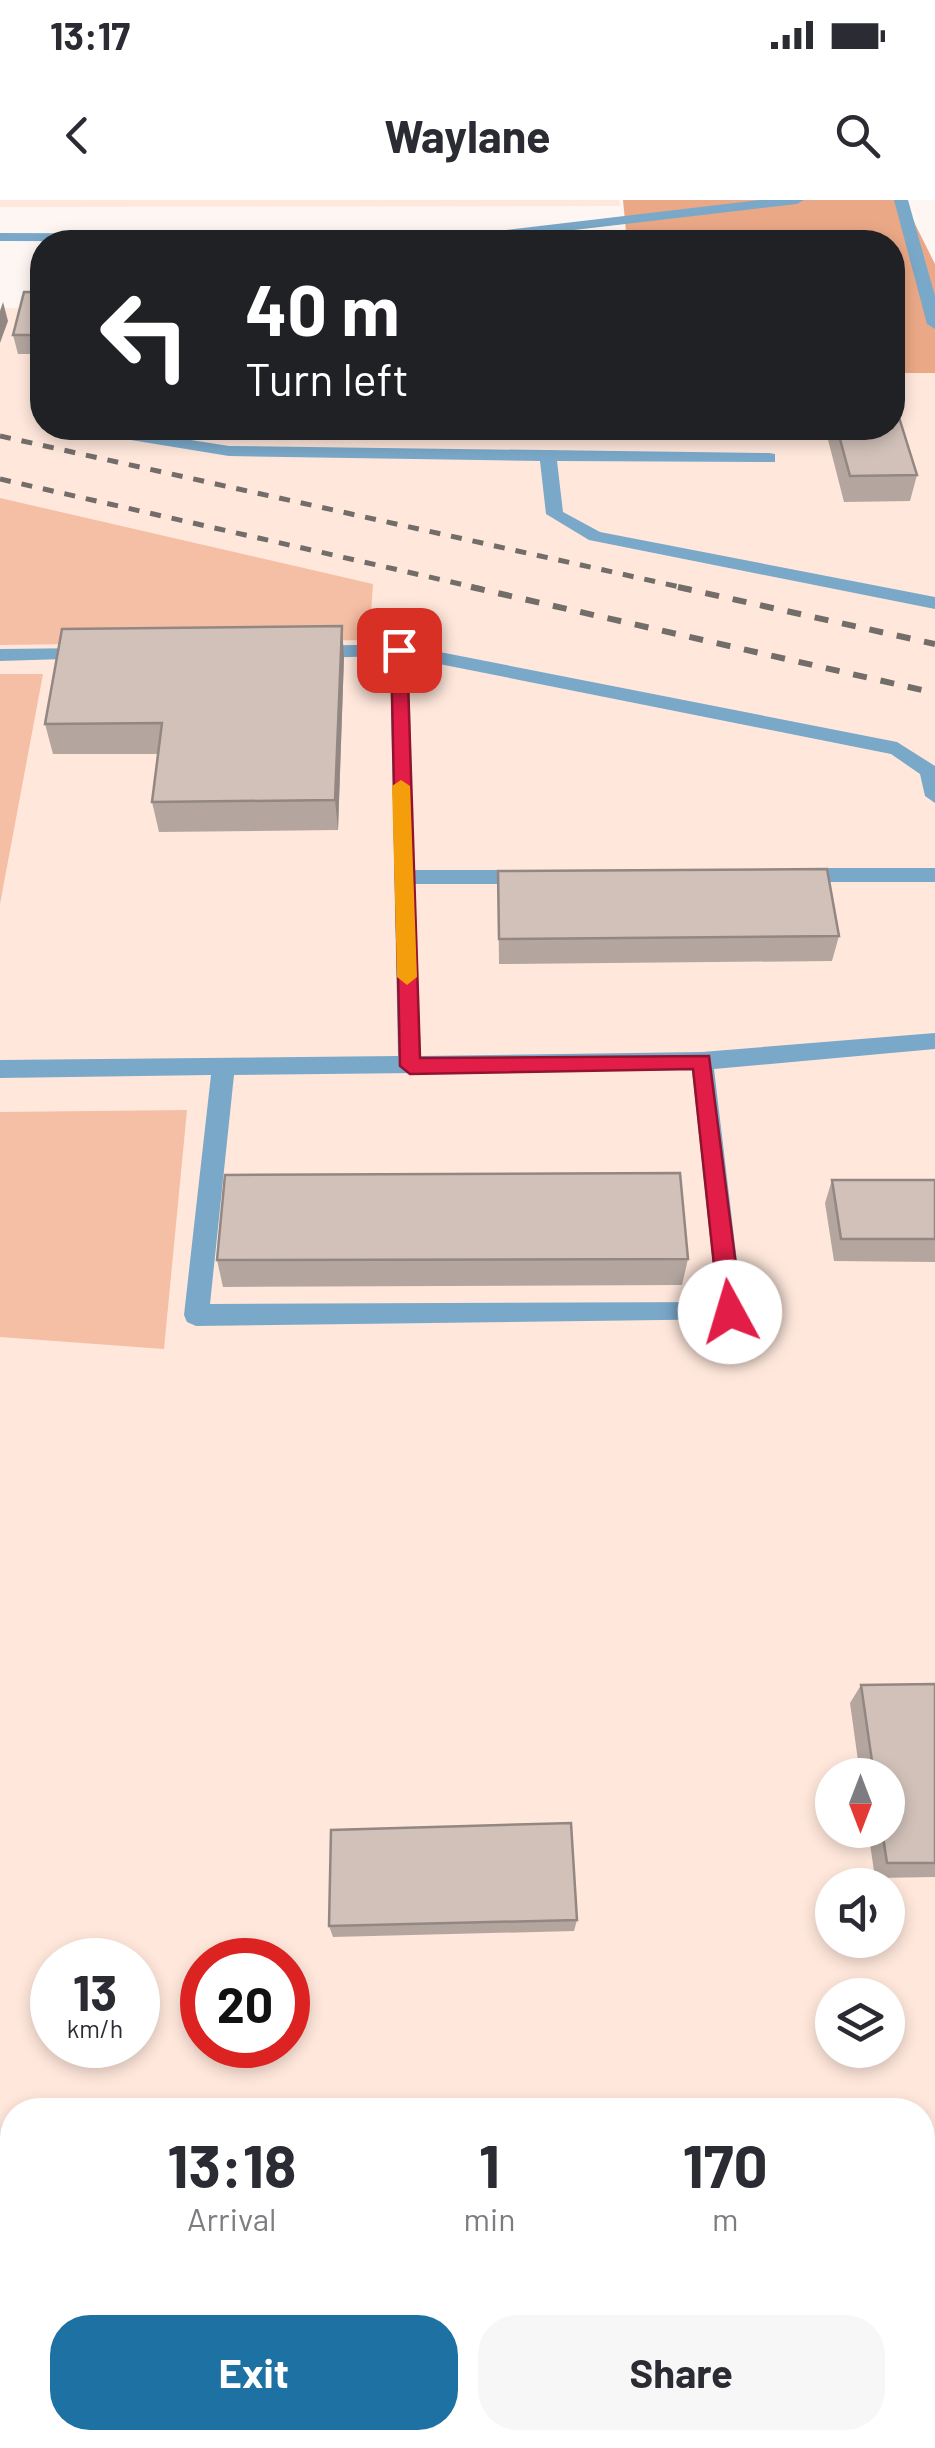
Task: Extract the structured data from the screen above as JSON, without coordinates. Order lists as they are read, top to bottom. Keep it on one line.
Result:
{"north":"bottom","page":{"status":"13:17","header":"Waylane","turn":["40 m","Turn left"],"speed":"13 km/h","limit":"20","eta":["13:18","Arrival","1","min","170","m"],"buttons":["Exit","Share"]}}
